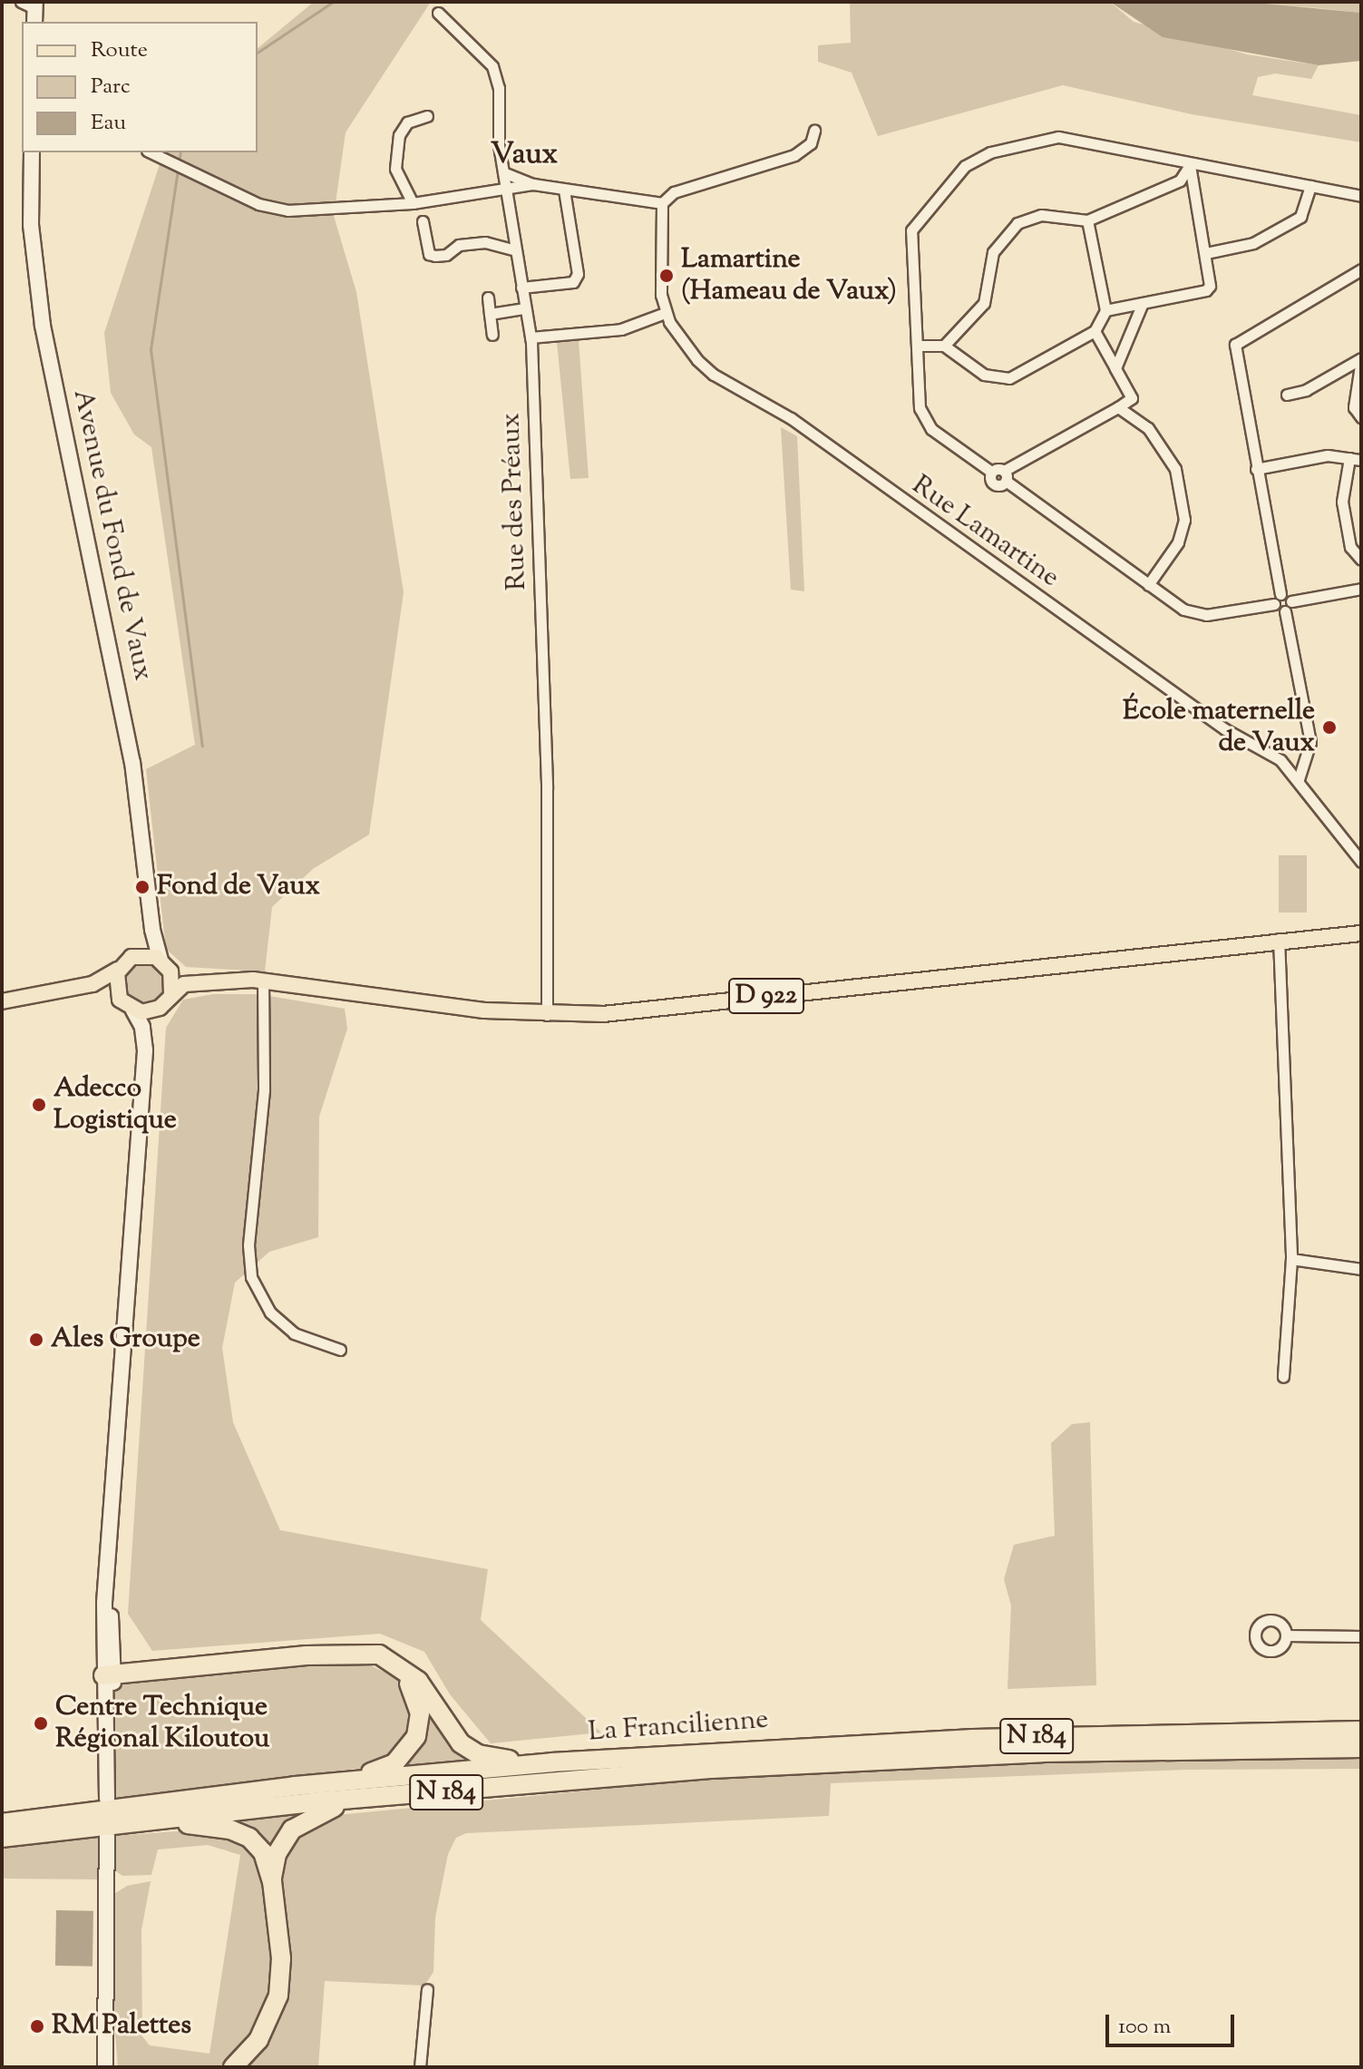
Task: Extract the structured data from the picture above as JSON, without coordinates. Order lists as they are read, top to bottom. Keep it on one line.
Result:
{"streets":{"highway":["La Francilienne","N 184"],"main road":["D 922"],"street":["Rue des Préaux","Rue Lamartine","Avenue du Fond de Vaux"]},"crossings":[["Rue des Préaux","D 922"],["Avenue du Fond de Vaux","D 922"]],"districts":["Vaux"],"places":["Lamartine (Hameau de Vaux)","École maternelle de Vaux","Fond de Vaux","Adecco Logistique","Ales Groupe","Centre Technique Régional Kiloutou","RM Palettes"],"legend":["Route","Parc","Eau"],"scale_bar":"100 m"}
